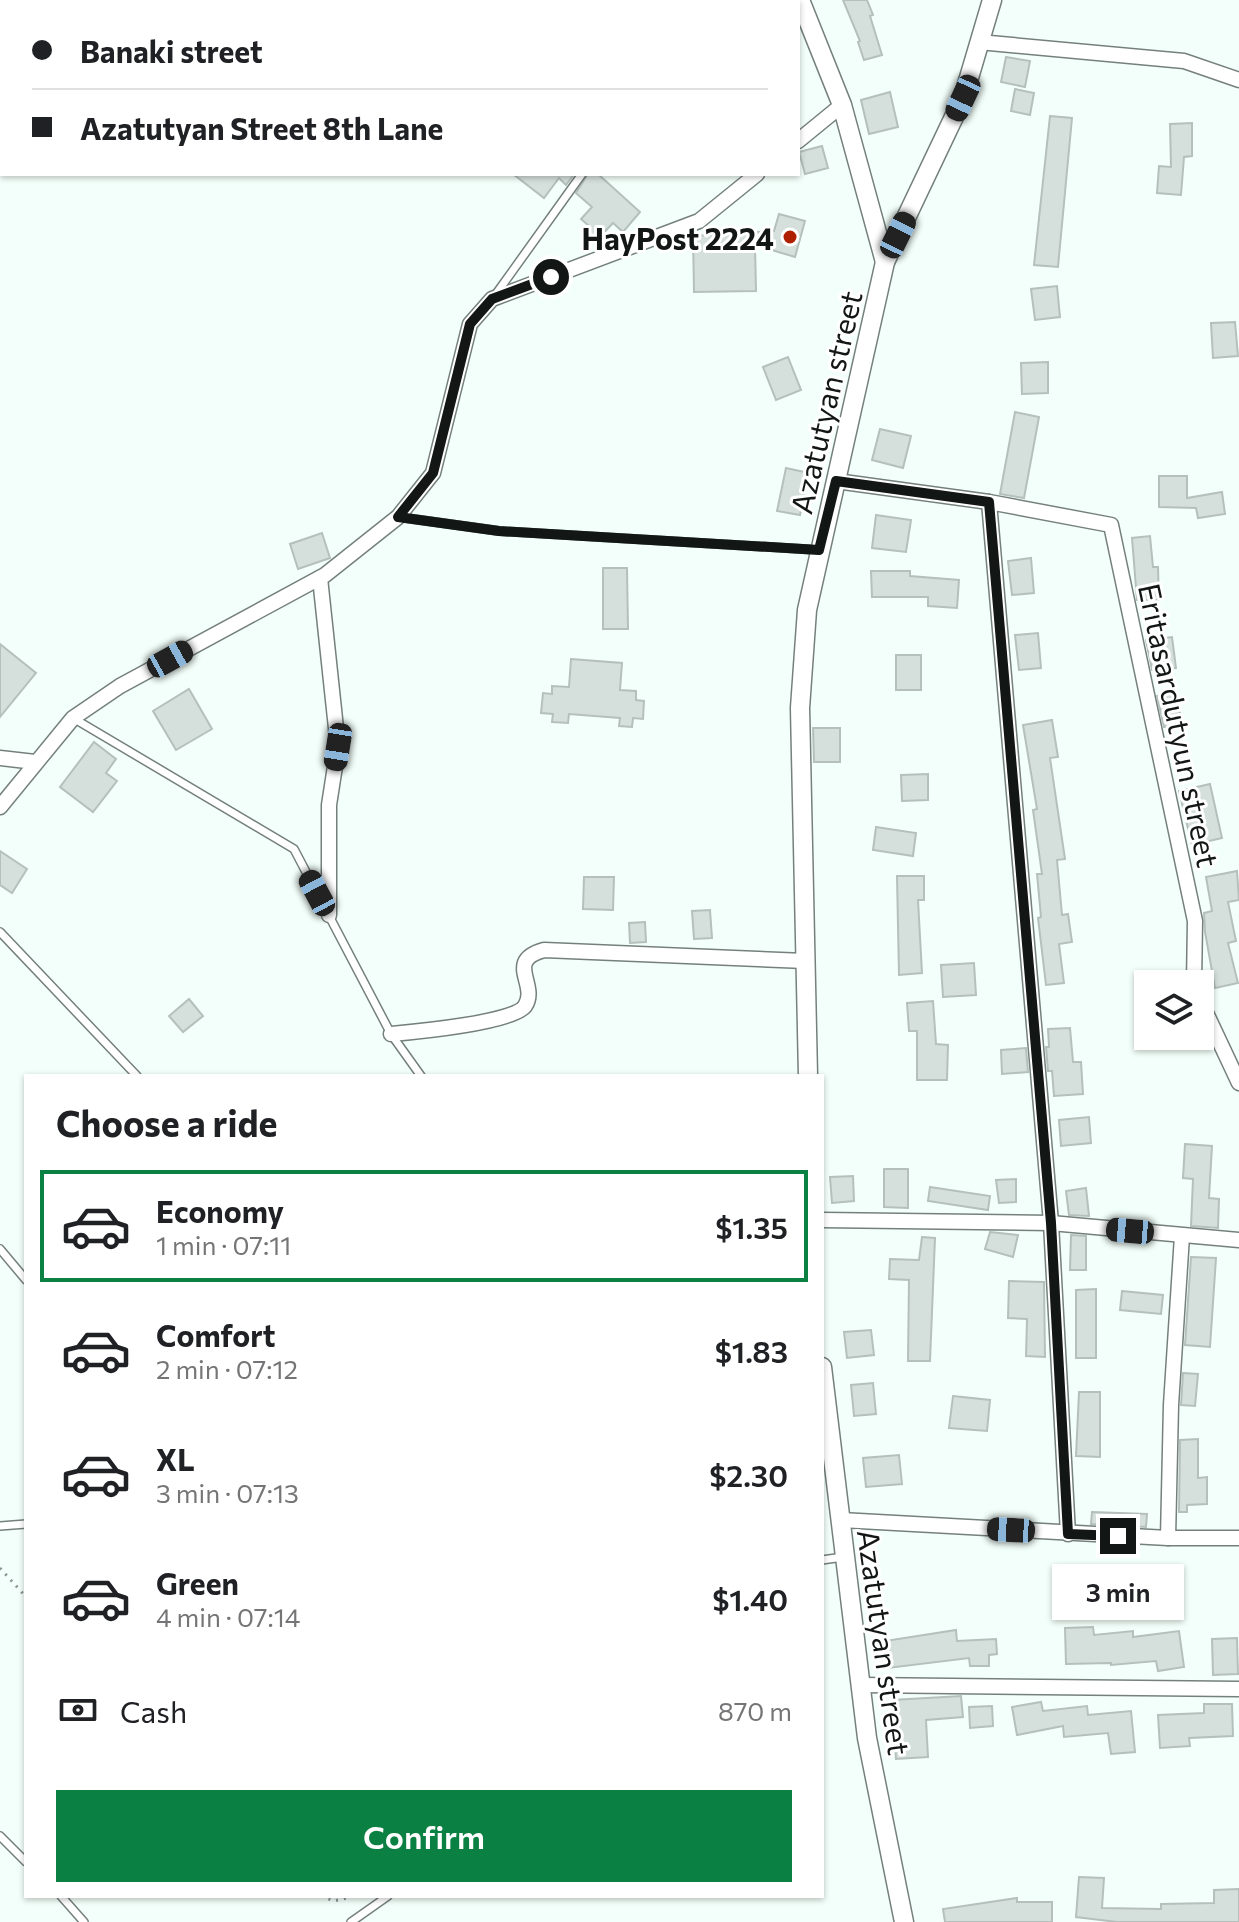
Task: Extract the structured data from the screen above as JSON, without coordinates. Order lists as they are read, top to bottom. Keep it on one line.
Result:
{"streets":{"street":["Azatutyan street","Eritasardutyun street"]},"places":["HayPost 2224"],"page":{"banner":["Banaki street","Azatutyan Street 8th Lane"],"heading":"Choose a ride","list":[{"name":"Economy","note":"1 min · 07:11","value":"$1.35"},{"name":"Comfort","note":"2 min · 07:12","value":"$1.83"},{"name":"XL","note":"3 min · 07:13","value":"$2.30"},{"name":"Green","note":"4 min · 07:14","value":"$1.40"}],"bubble":"3 min","pay":["Cash","870 m"],"buttons":"Confirm"}}
